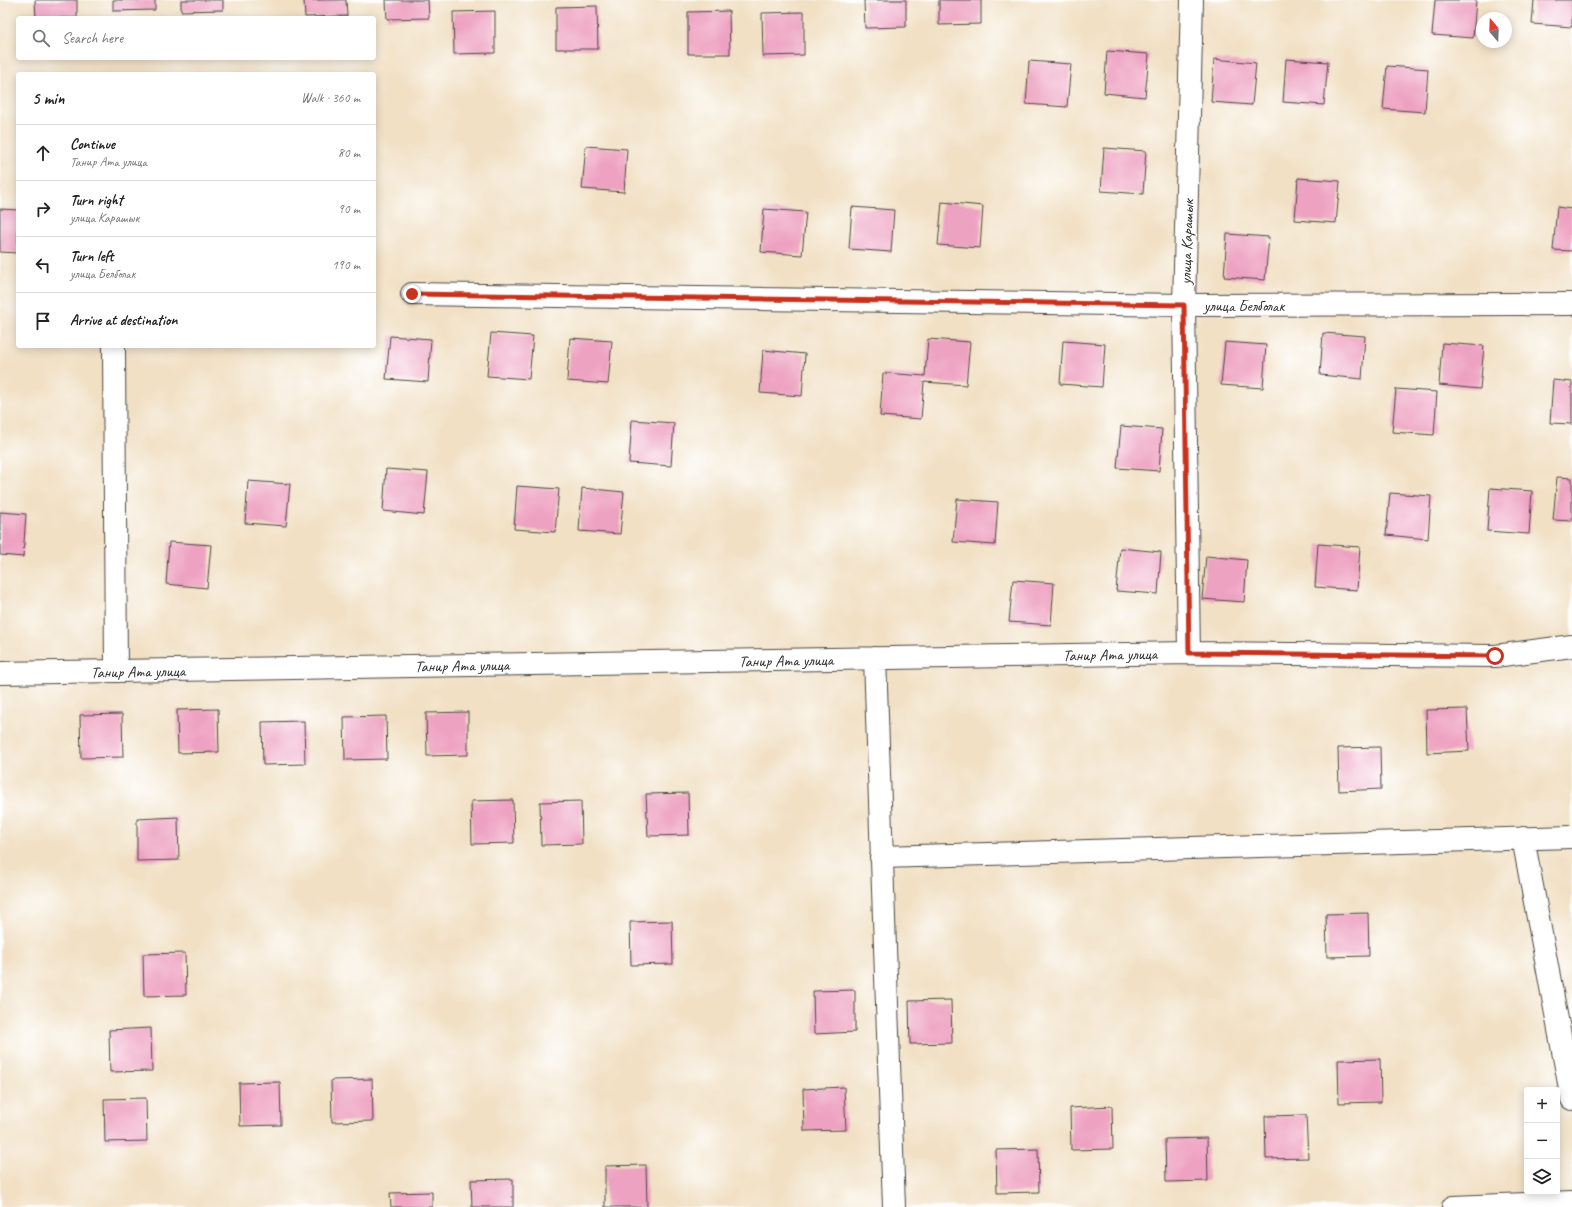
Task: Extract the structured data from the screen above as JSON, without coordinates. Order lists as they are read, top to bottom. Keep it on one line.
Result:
{"streets":{"street":["улица Карашык","улица Белболак","Танир Ата улица"]},"crossings":[["улица Карашык","улица Белболак"],["улица Карашык","Танир Ата улица"]],"north":"top","page":{"search":"Search here","heading":["5 min","Walk · 360 m"],"list":[["Continue","Танир Ата улица","80 m"],["Turn right","улица Карашык","90 m"],["Turn left","улица Белболак","190 m"],"Arrive at destination"],"map_buttons":["+","−"]}}
